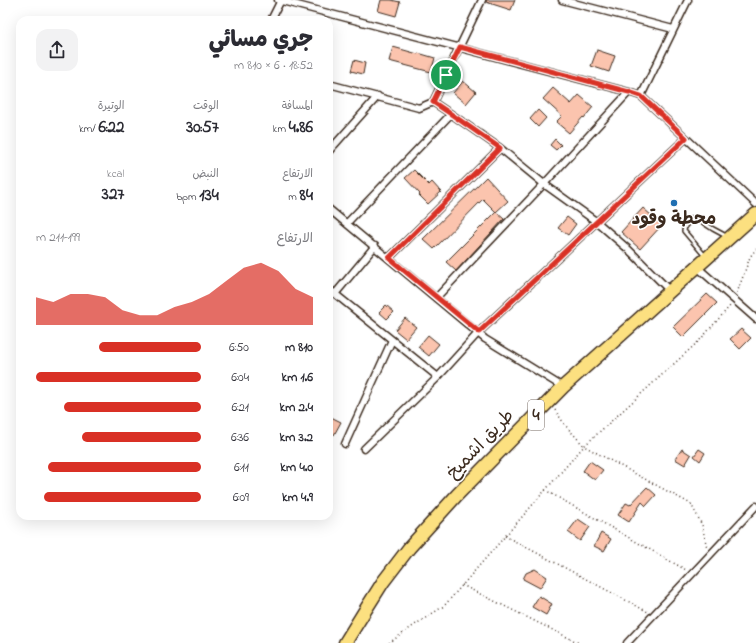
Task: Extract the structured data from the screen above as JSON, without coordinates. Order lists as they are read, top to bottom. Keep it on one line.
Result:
{"streets":{"highway":["4","طريق اشميخ"]},"places":["محطة وقود"],"page":{"heading":["جري مسائي","18:52 · 6 × 810 m"],"stats":[["المسافة","4.86 km"],["الوقت","30:57"],["الوتيرة","6:22 /km"],["الارتفاع","84 m"],["النبض","134 bpm"],["kcal","327"]],"chart":["الارتفاع","199–211 m"],"list":[{"name":"810 m","note":"6:50"},{"name":"1.6 km","note":"6:04"},{"name":"2.4 km","note":"6:21"},{"name":"3.2 km","note":"6:36"},{"name":"4.0 km","note":"6:11"},{"name":"4.9 km","note":"6:09"}]}}
